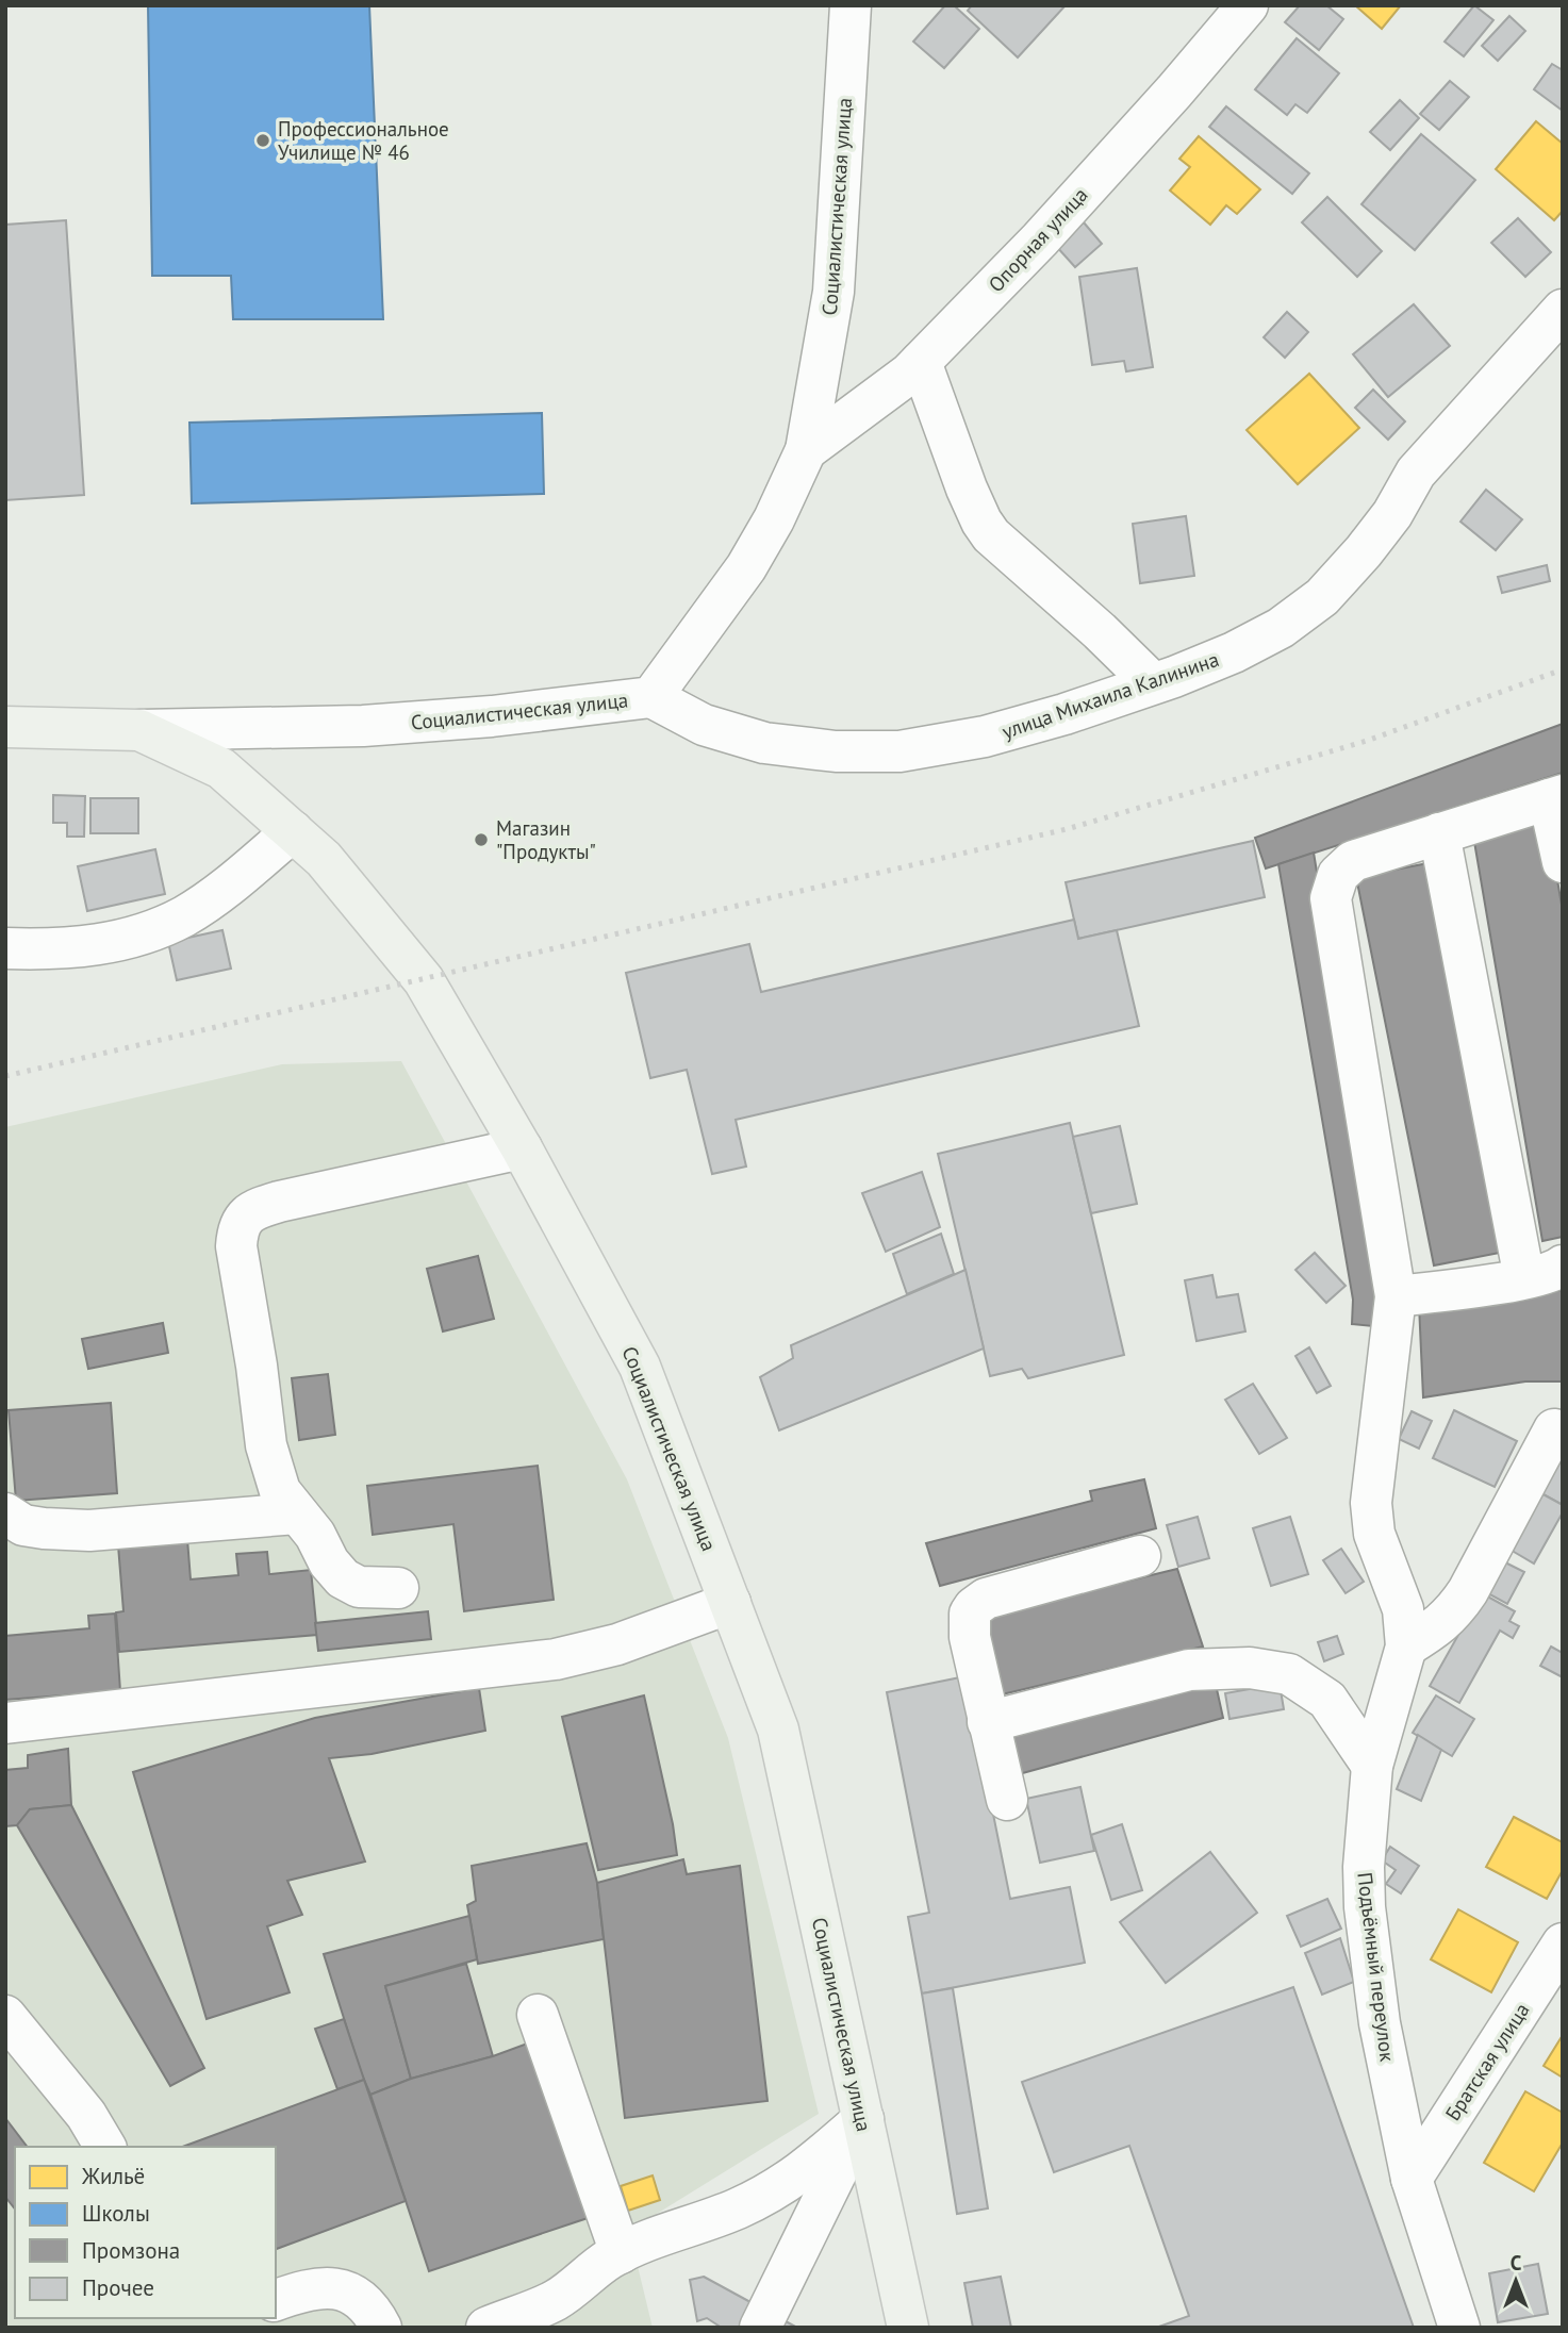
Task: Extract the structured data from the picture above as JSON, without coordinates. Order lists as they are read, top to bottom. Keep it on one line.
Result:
{"streets":{"main road":["Социалистическая улица"],"street":["Опорная улица","улица Михаила Калинина","Подъёмный переулок","Братская улица"]},"crossings":[["Социалистическая улица","Опорная улица"],["Социалистическая улица","улица Михаила Калинина"],["Подъёмный переулок","Братская улица"]],"places":["Профессиональное Училище № 46","Магазин \"Продукты\""],"legend":["Жильё","Школы","Промзона","Прочее"],"north":"top"}
